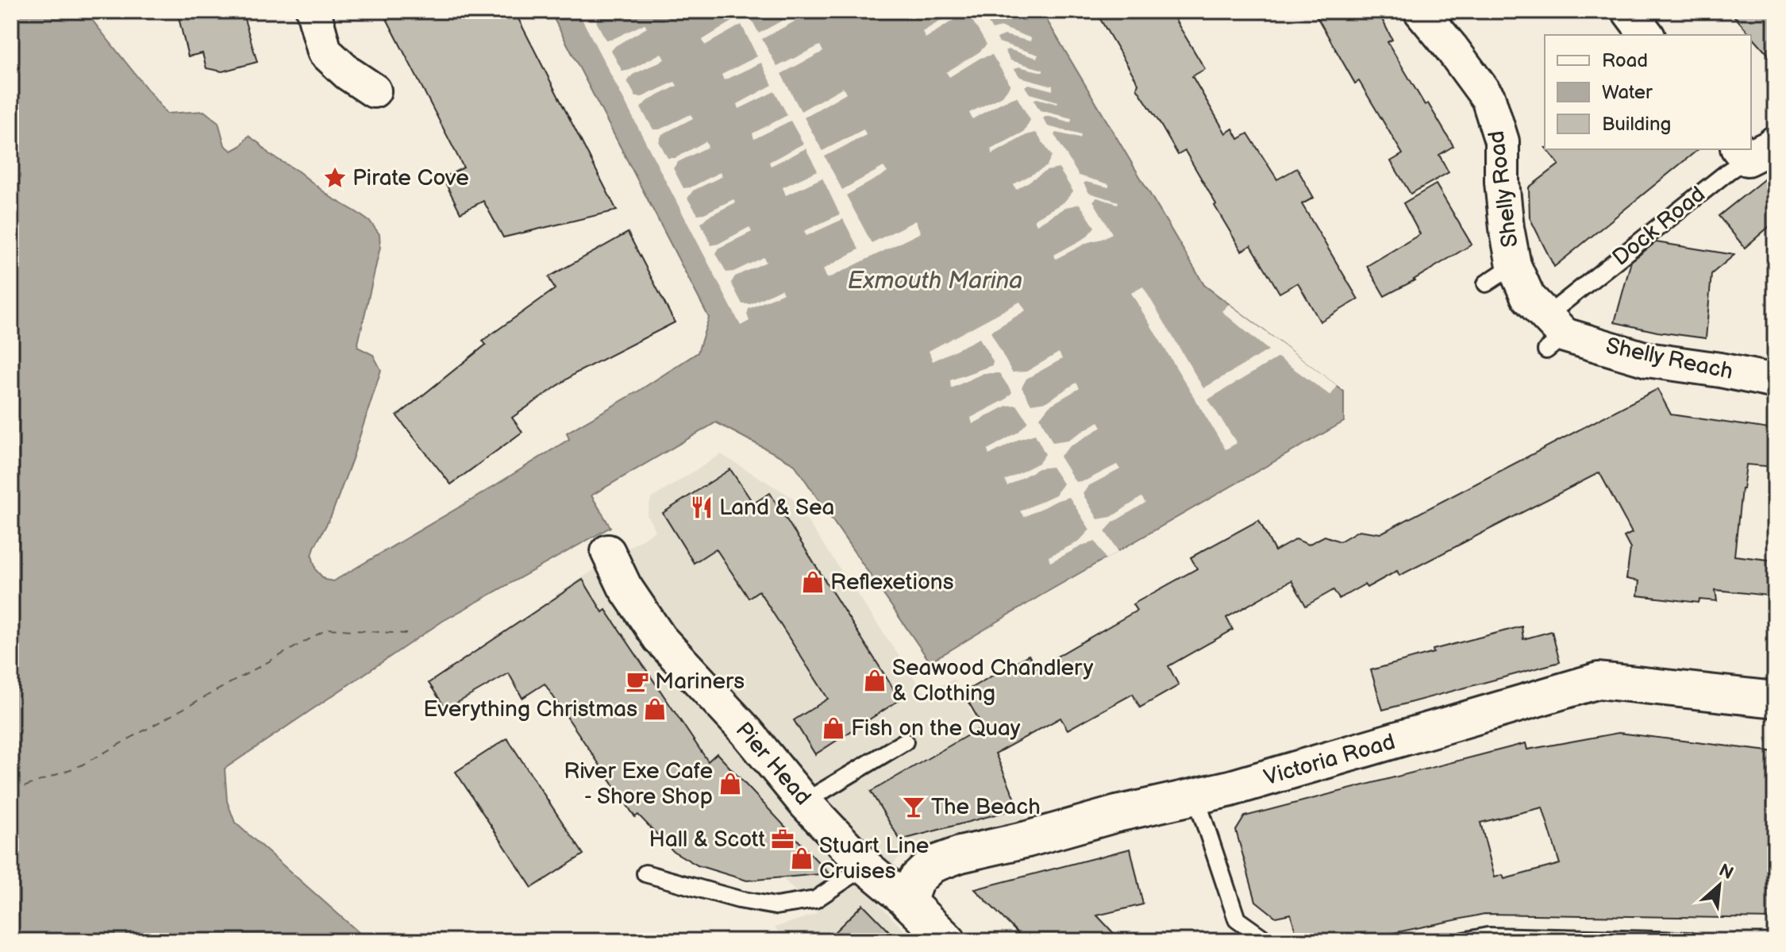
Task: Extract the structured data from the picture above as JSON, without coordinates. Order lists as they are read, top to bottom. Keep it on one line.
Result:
{"streets":{"street":["Shelly Road","Shelly Reach","Victoria Road","Pier Head"],"lane":["Dock Road"]},"crossings":[["Shelly Road","Dock Road"],["Shelly Road","Shelly Reach"],["Dock Road","Shelly Reach"],["Victoria Road","Pier Head"]],"water":["Exmouth Marina"],"places":{"place":["Pirate Cove"],"restaurant":["Land & Sea"],"shop":["Reflexetions","Seawood Chandlery & Clothing","Everything Christmas","Fish on the Quay","River Exe Cafe - Shore Shop","Stuart Line Cruises"],"cafe":["Mariners"],"bar":["The Beach"],"office":["Hall & Scott"]},"legend":["Road","Water","Building"],"north":"top right"}
